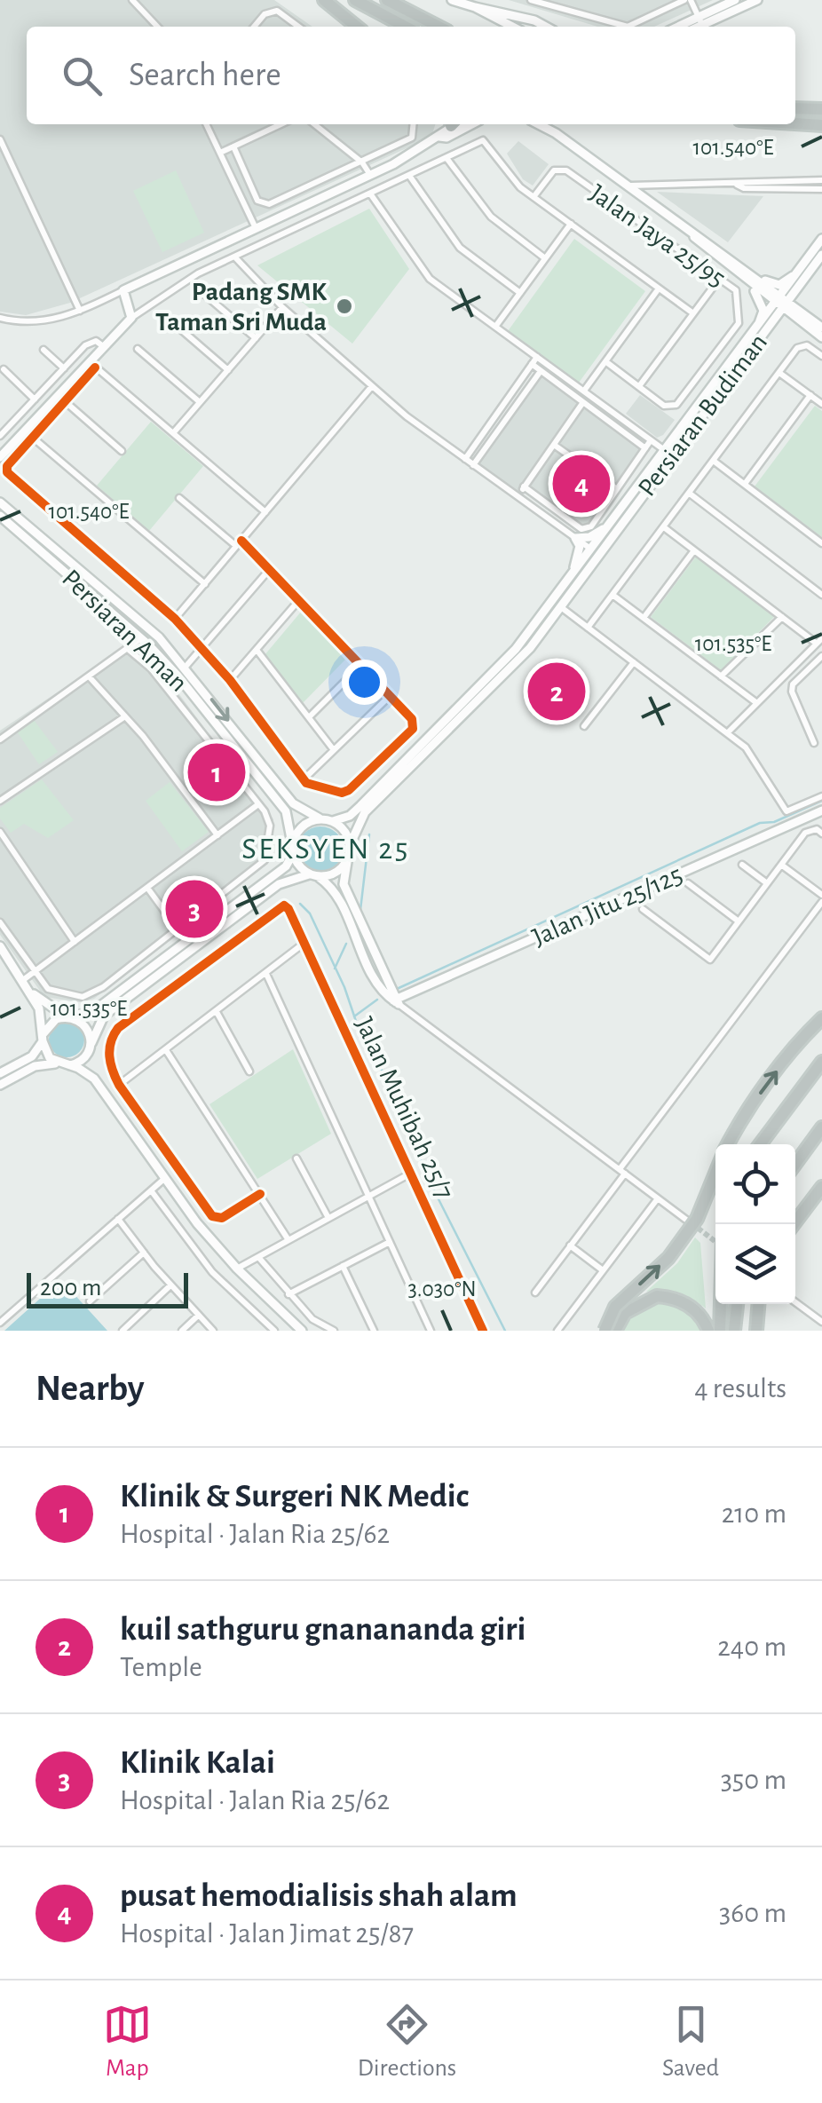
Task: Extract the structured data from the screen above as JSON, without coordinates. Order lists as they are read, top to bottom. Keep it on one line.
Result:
{"streets":{"main road":["Persiaran Budiman","Persiaran Aman","Jalan Jitu 25/125"],"street":["Jalan Jaya 25/95","Jalan Muhibah 25/7"]},"crossings":[["Persiaran Budiman","Persiaran Aman"]],"districts":["SEKSYEN 25"],"places":["Padang SMK Taman Sri Muda"],"scale_bar":"200 m","page":{"search":"Search here","pins":["4","2","1","3"],"scale":"200 m","heading":["Nearby","4 results"],"list":[{"mark":"1","name":"Klinik & Surgeri NK Medic","note":"Hospital · Jalan Ria 25/62","value":"210 m"},{"mark":"2","name":"kuil sathguru gnanananda giri","note":"Temple","value":"240 m"},{"mark":"3","name":"Klinik Kalai","note":"Hospital · Jalan Ria 25/62","value":"350 m"},{"mark":"4","name":"pusat hemodialisis shah alam","note":"Hospital · Jalan Jimat 25/87","value":"360 m"}],"nav":["Map","Directions","Saved"]},"coordinates":["101.540°E","101.535°E","3.030°N"]}
